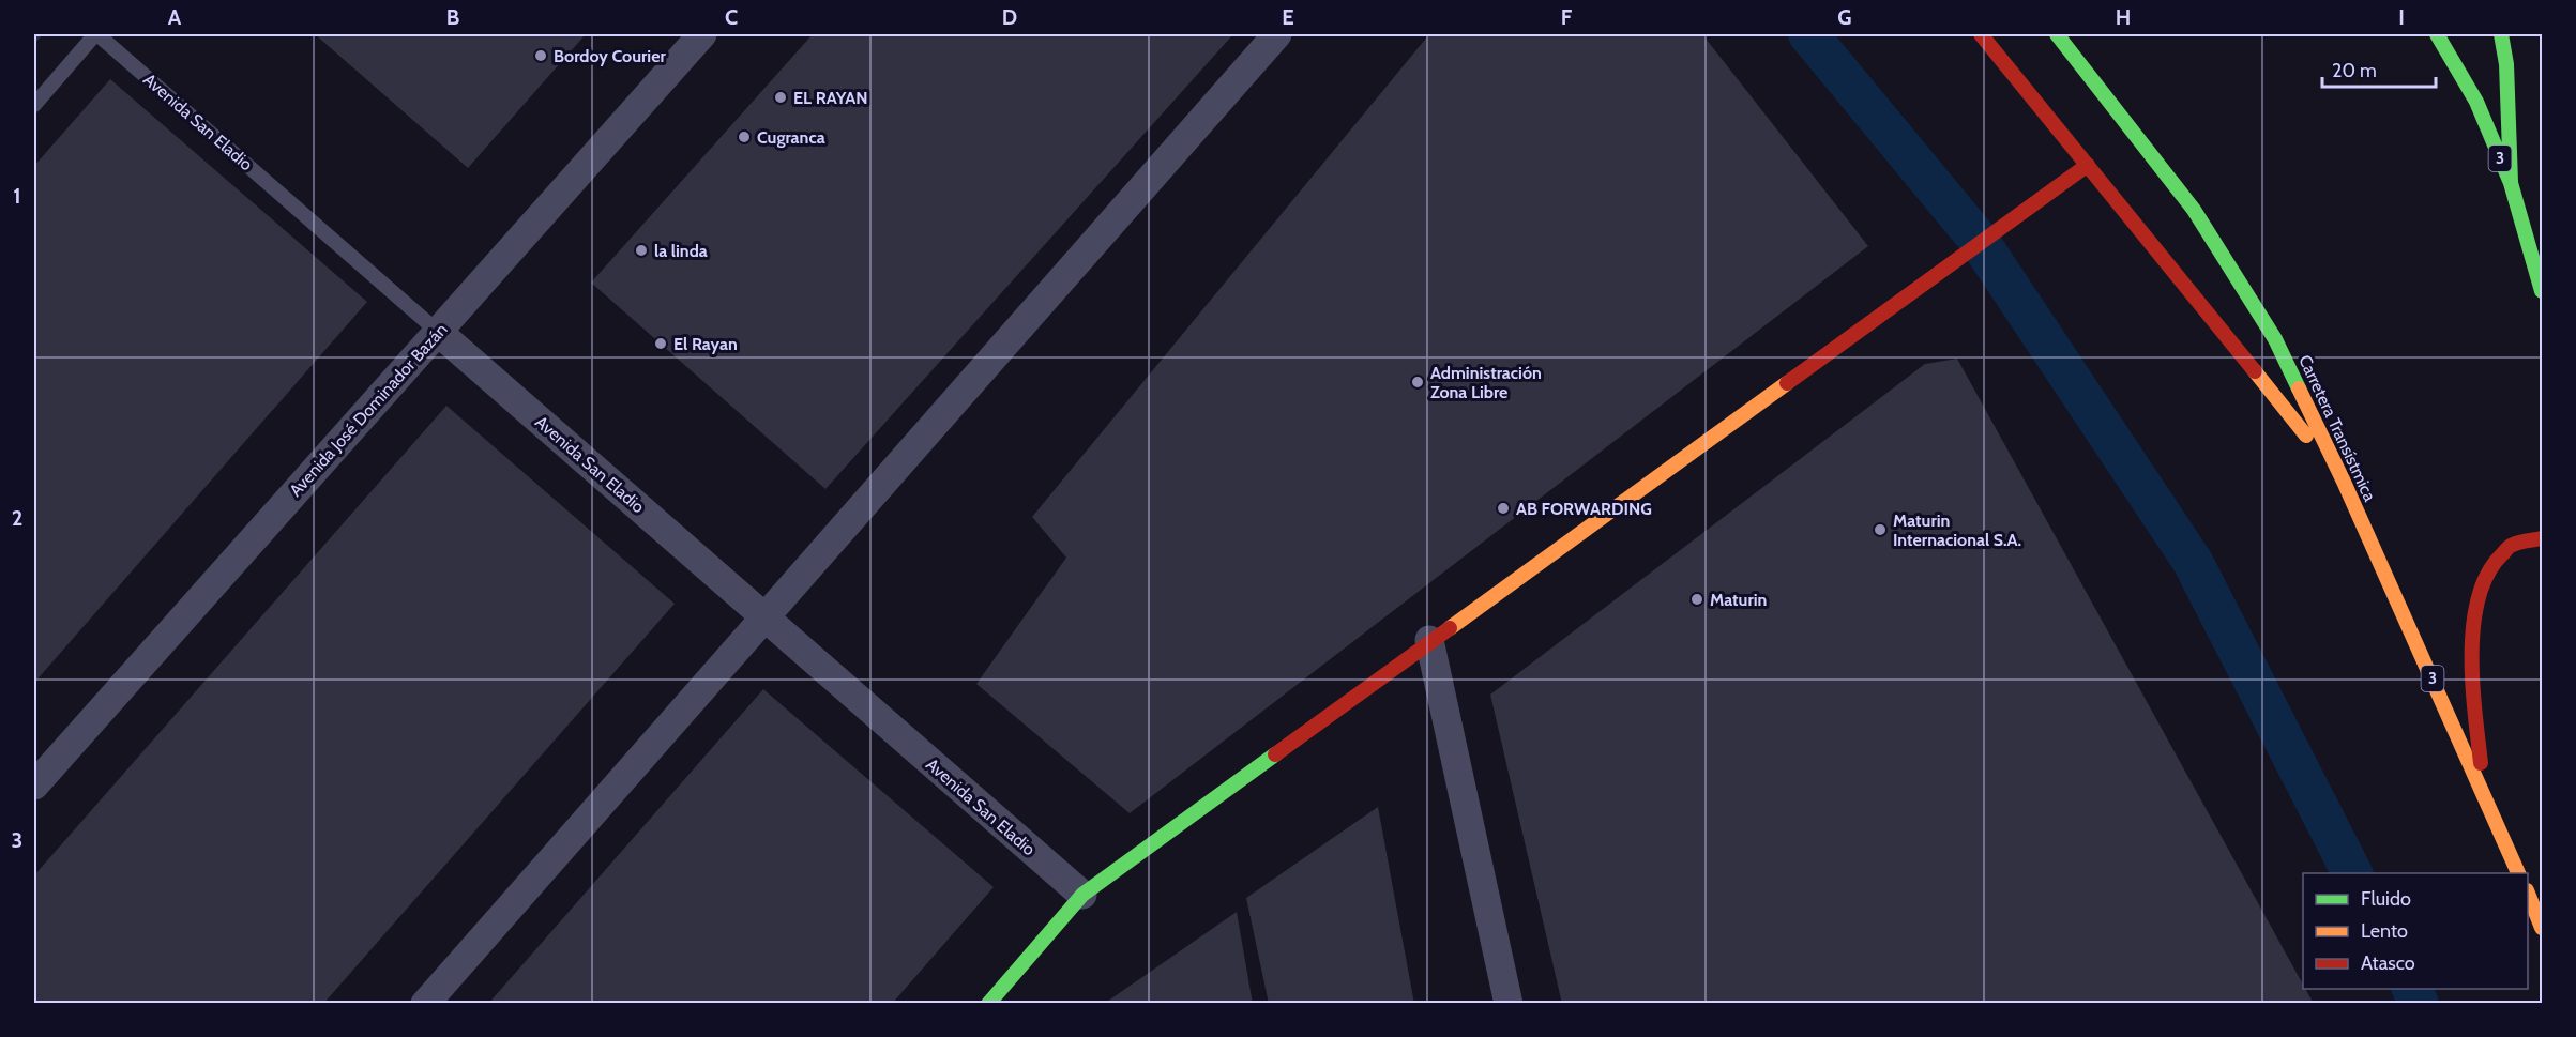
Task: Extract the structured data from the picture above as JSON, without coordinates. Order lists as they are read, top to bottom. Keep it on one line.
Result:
{"streets":{"main road":["3","Carretera Transístmica"],"street":["Avenida San Eladio","Avenida José Dominador Bazán"]},"crossings":[["Avenida San Eladio","Avenida José Dominador Bazán"]],"places":["Bordoy Courier","EL RAYAN","Cugranca","la linda","El Rayan","Administración Zona Libre","AB FORWARDING","Maturin Internacional S.A.","Maturin"],"legend":["Fluido","Lento","Atasco"],"scale_bar":"20 m","grid":{"columns":["A","B","C","D","E","F","G","H","I"],"rows":["1","2","3"]}}
